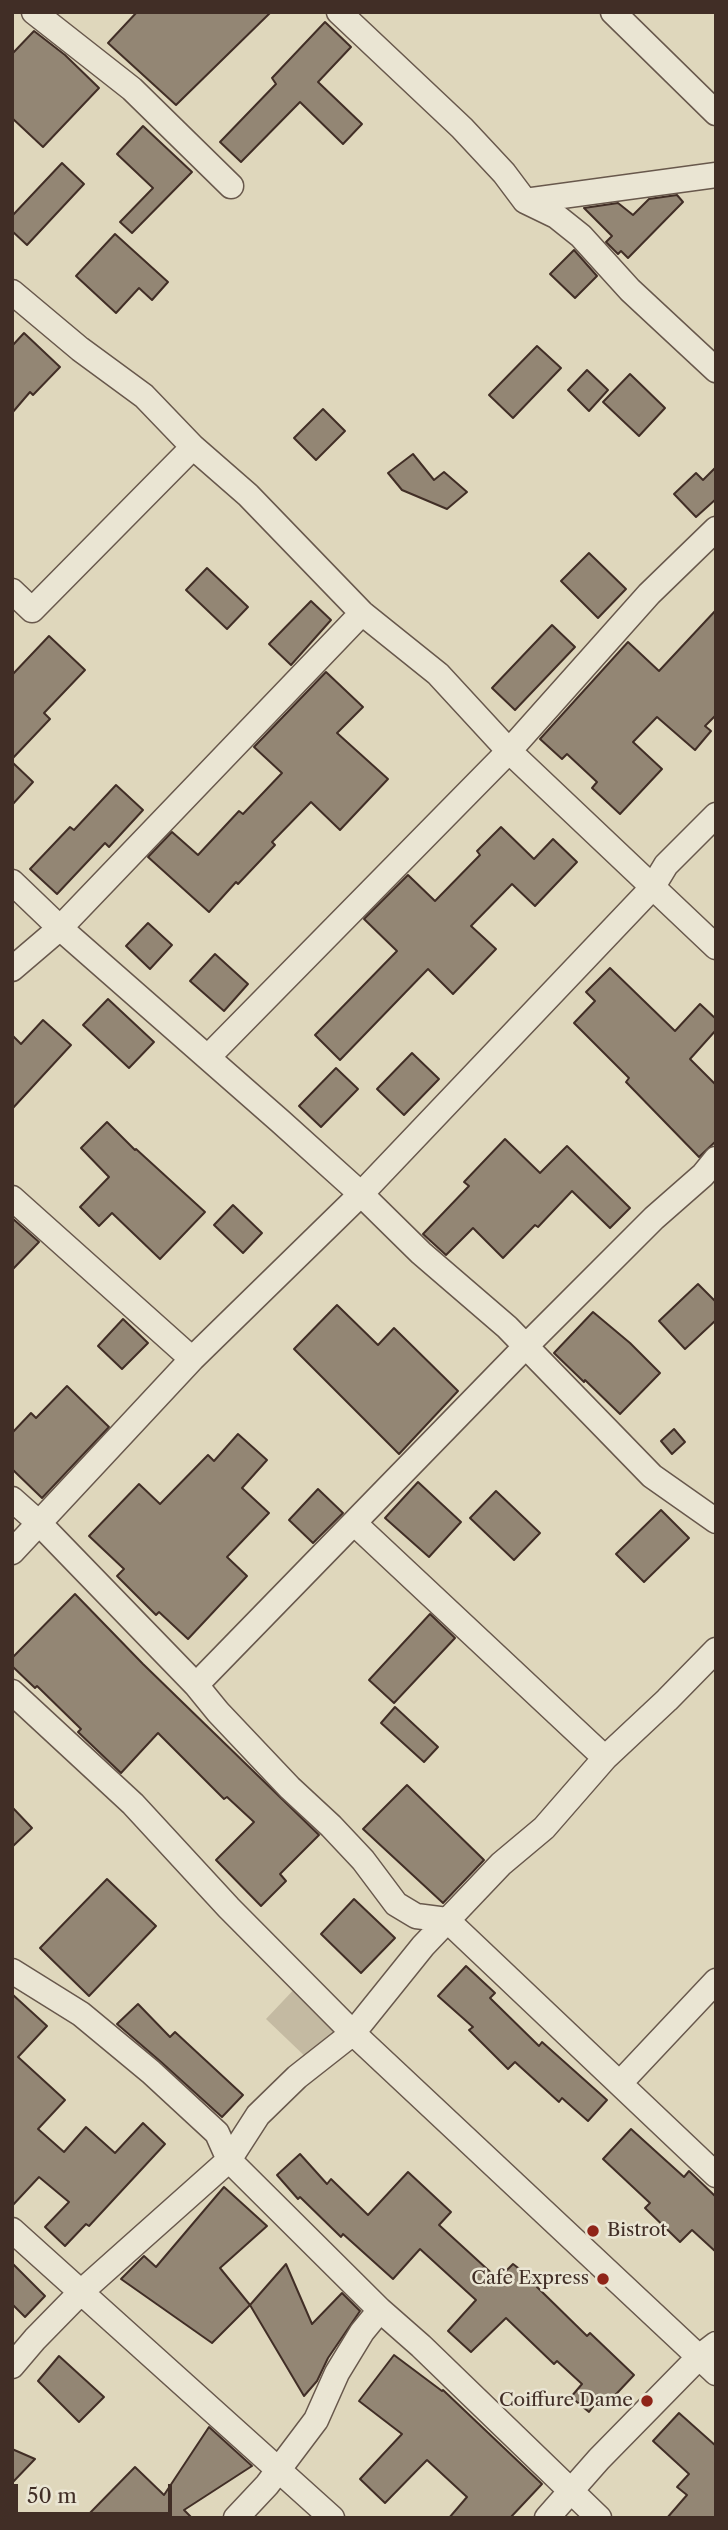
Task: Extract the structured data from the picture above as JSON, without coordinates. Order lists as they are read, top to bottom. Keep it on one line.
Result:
{"places":["Bistrot","Cafe Express","Coiffure Dame"],"scale_bar":"50 m"}
